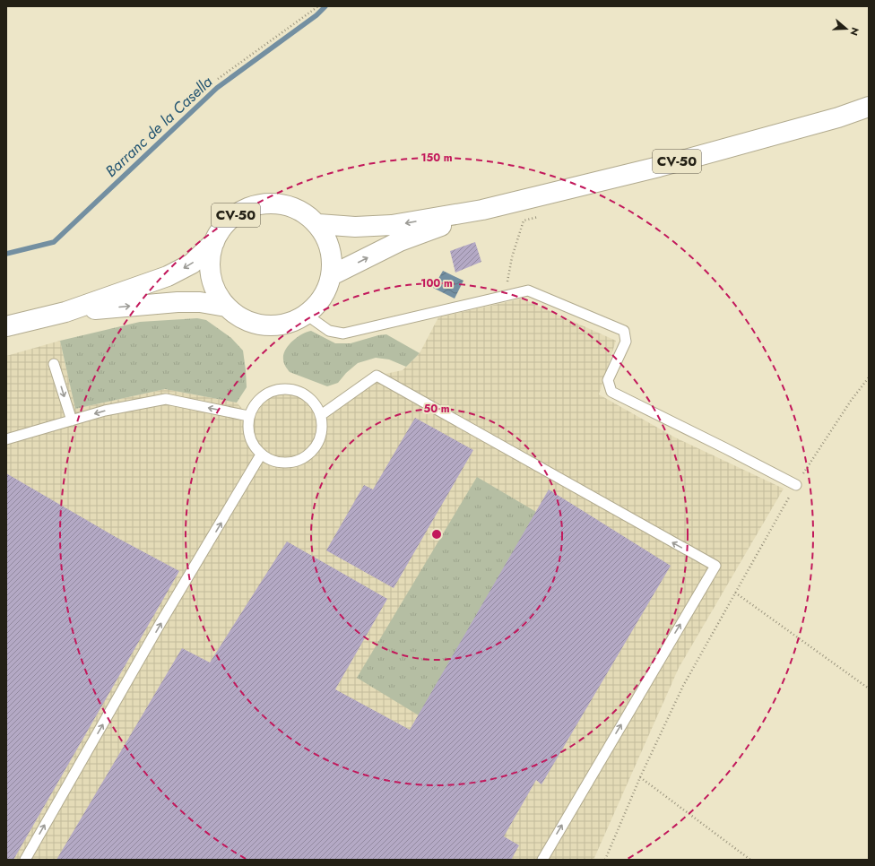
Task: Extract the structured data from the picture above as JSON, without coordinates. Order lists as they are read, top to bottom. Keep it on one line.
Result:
{"streets":{"main road":["CV-50"]},"water":["Barranc de la Casella"],"north":"right","rings":["150 m","100 m","50 m"]}
